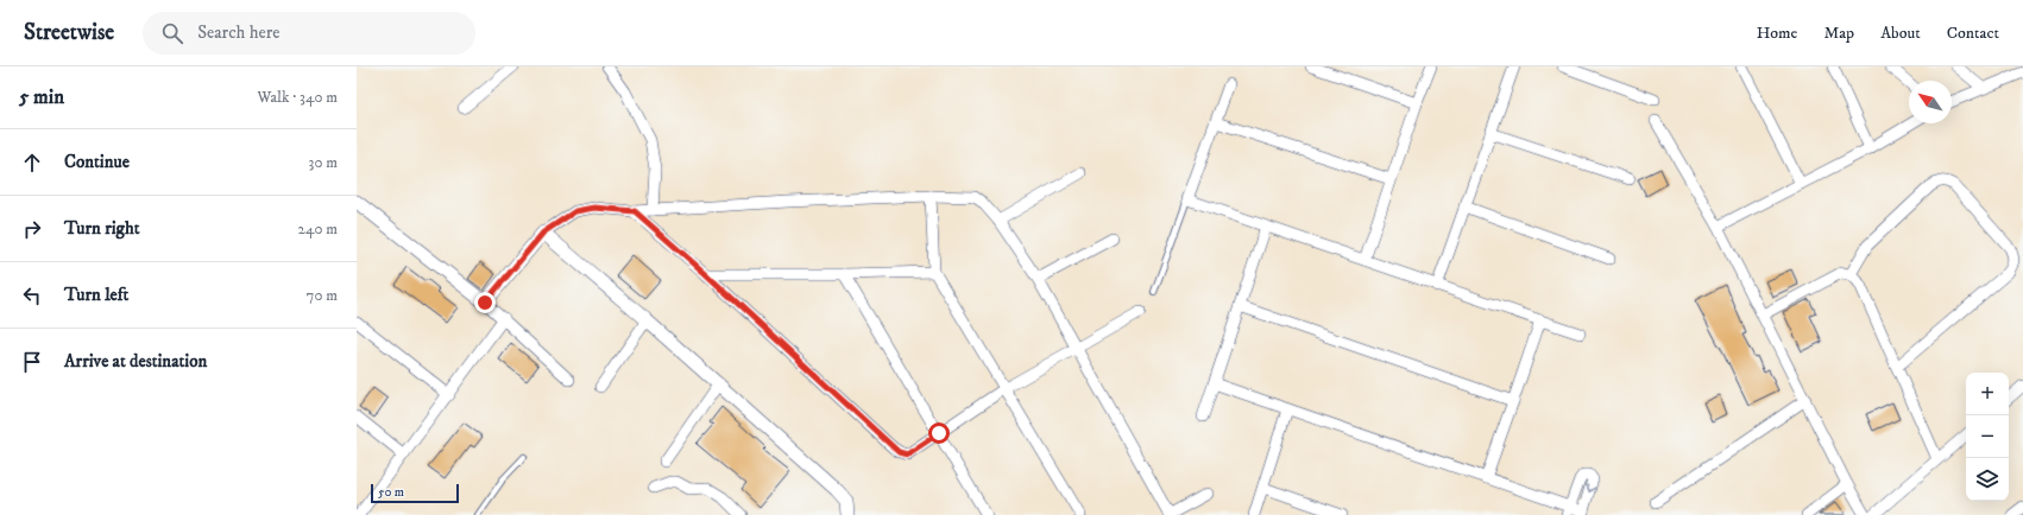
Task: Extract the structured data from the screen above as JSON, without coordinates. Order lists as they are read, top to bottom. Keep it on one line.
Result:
{"scale_bar":"50 m","north":"top left","page":{"header":"Streetwise","search":"Search here","nav":["Home","Map","About","Contact"],"heading":["5 min","Walk · 340 m"],"list":[["Continue","30 m"],["Turn right","240 m"],["Turn left","70 m"],"Arrive at destination"],"map_buttons":["+","−"],"scale":"50 m"}}
